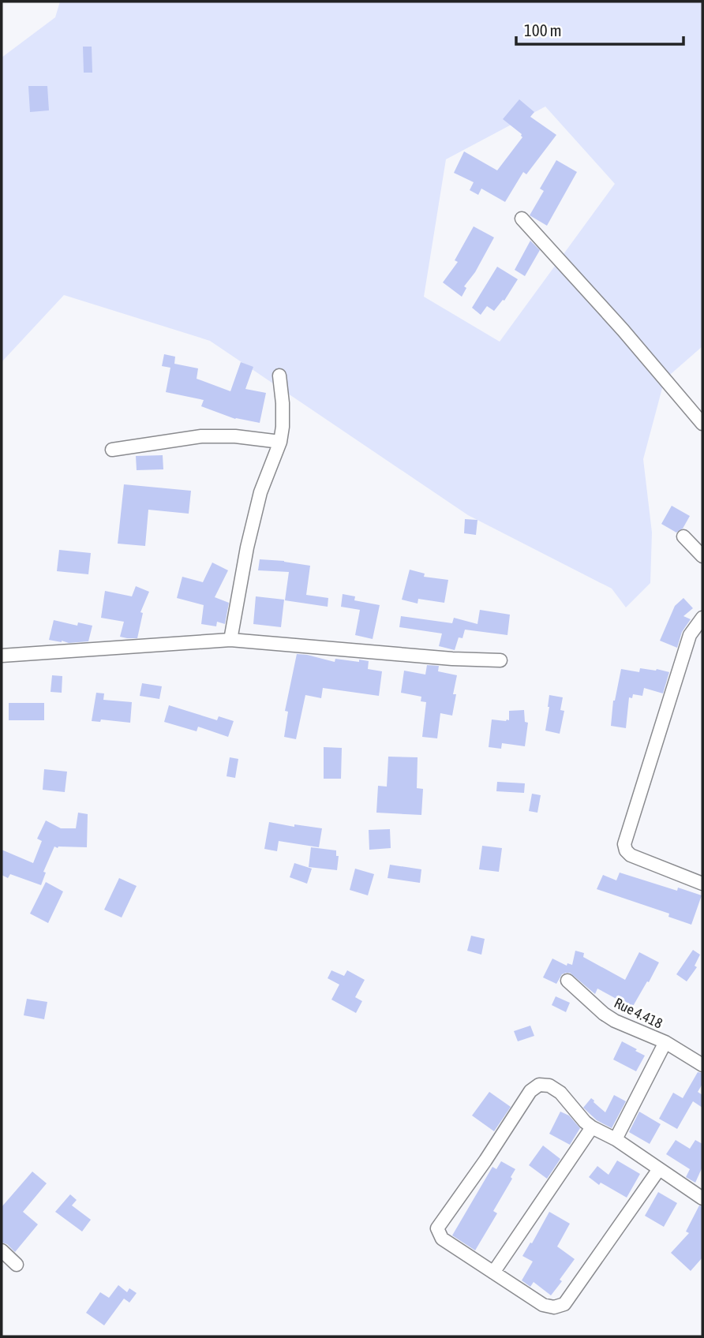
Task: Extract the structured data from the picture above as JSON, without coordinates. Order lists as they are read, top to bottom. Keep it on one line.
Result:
{"streets":{"street":["Rue 4.418"]},"scale_bar":"100 m"}
